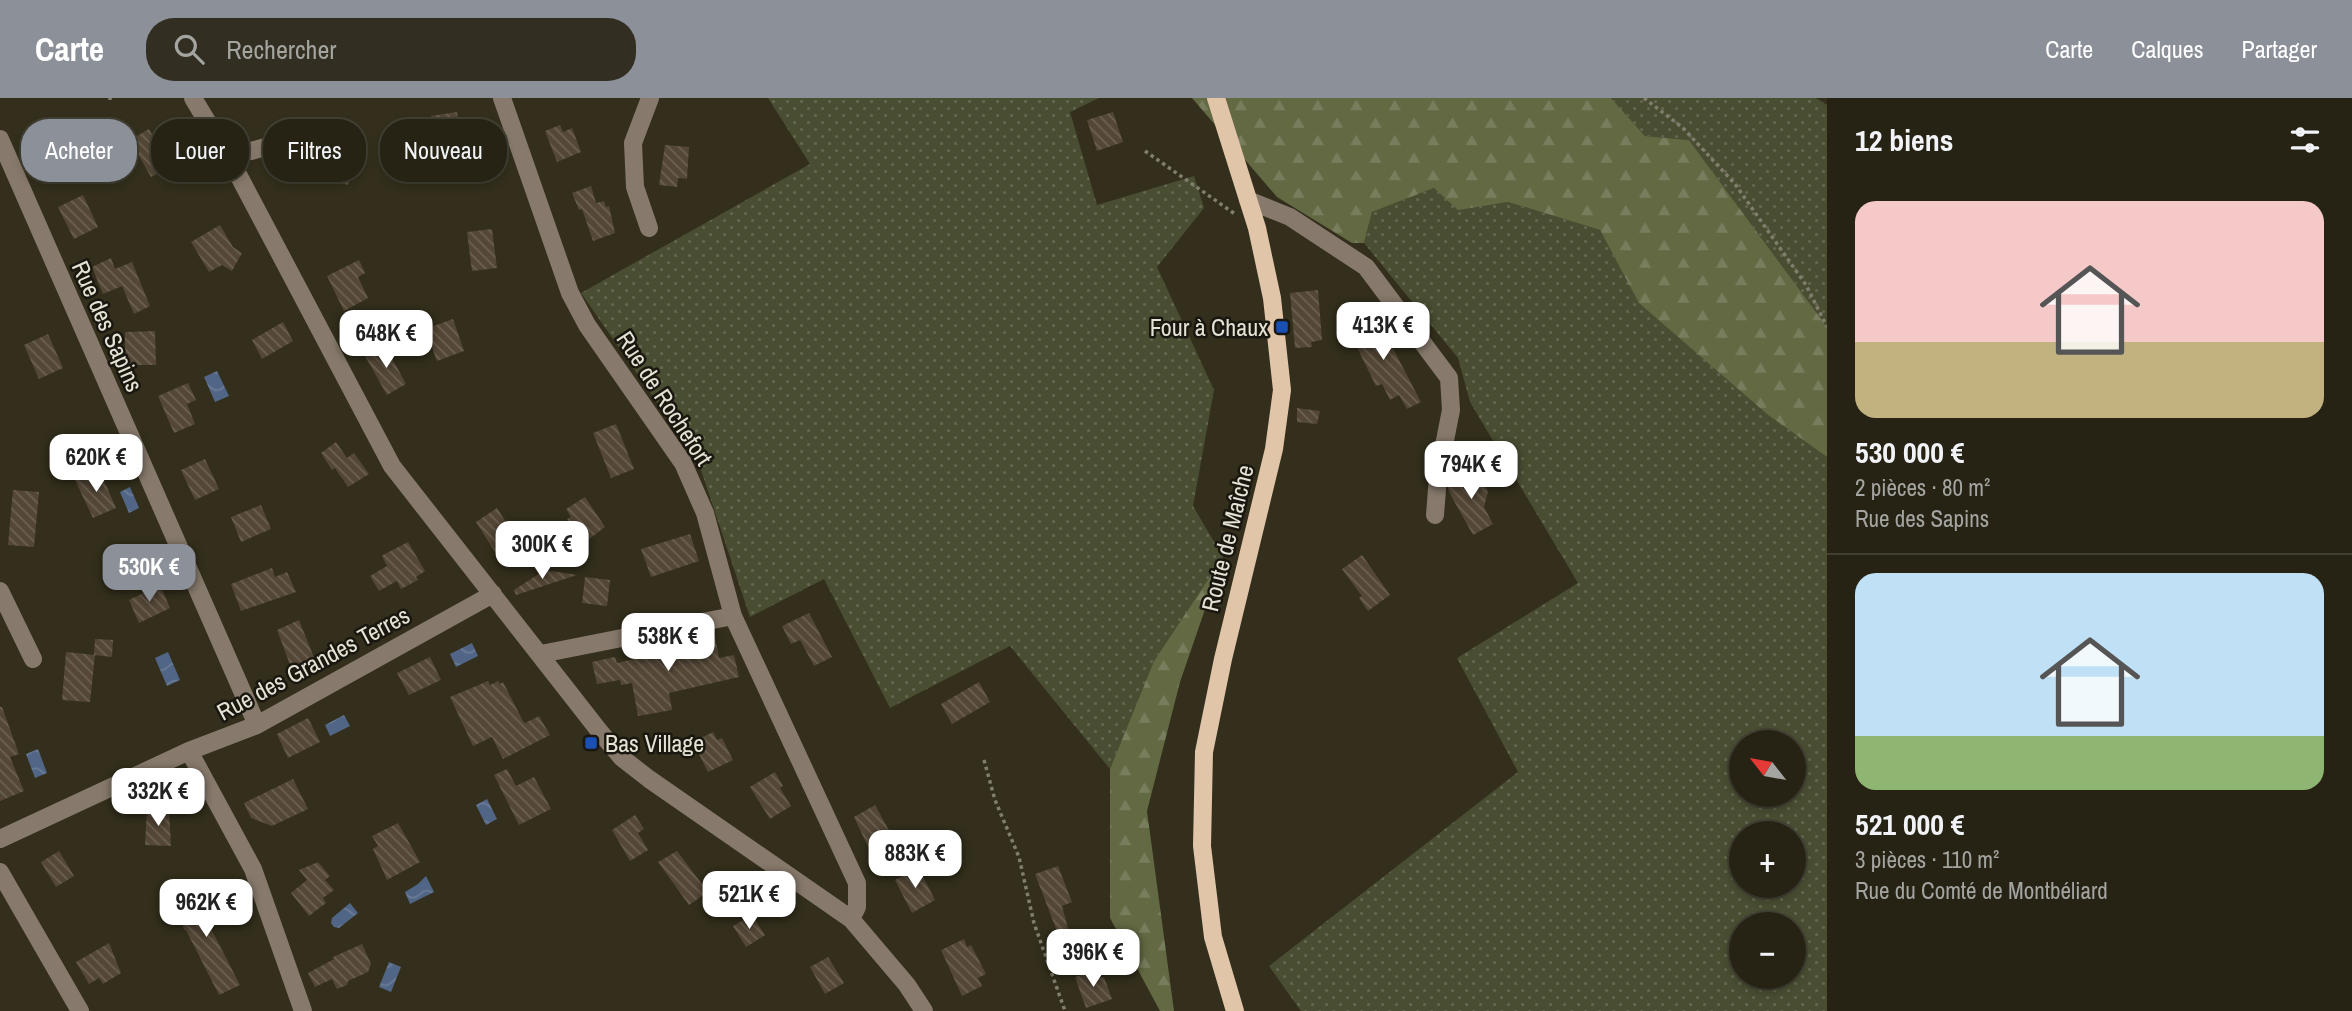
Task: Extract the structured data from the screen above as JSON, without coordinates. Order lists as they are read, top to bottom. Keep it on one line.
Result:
{"streets":{"main road":["Route de Maîche"],"street":["Rue des Sapins","Rue de Rochefort","Rue des Grandes Terres"]},"crossings":[["Rue des Sapins","Rue des Grandes Terres"]],"places":{"transit":["Four à Chaux","Bas Village"]},"north":"top left","page":{"header":"Carte","search":"Rechercher","nav":["Carte","Calques","Partager"],"heading":"12 biens","chip":["Acheter","Louer","Filtres","Nouveau"],"list":[{"name":"530 000 €","note":"2 pièces · 80 m² · Rue des Sapins"},{"name":"521 000 €","note":"3 pièces · 110 m² · Rue du Comté de Montbéliard"}],"price":["413K €","648K €","620K €","794K €","300K €","530K €","538K €","332K €","883K €","521K €","962K €","396K €"],"map_buttons":["+","−"]}}
